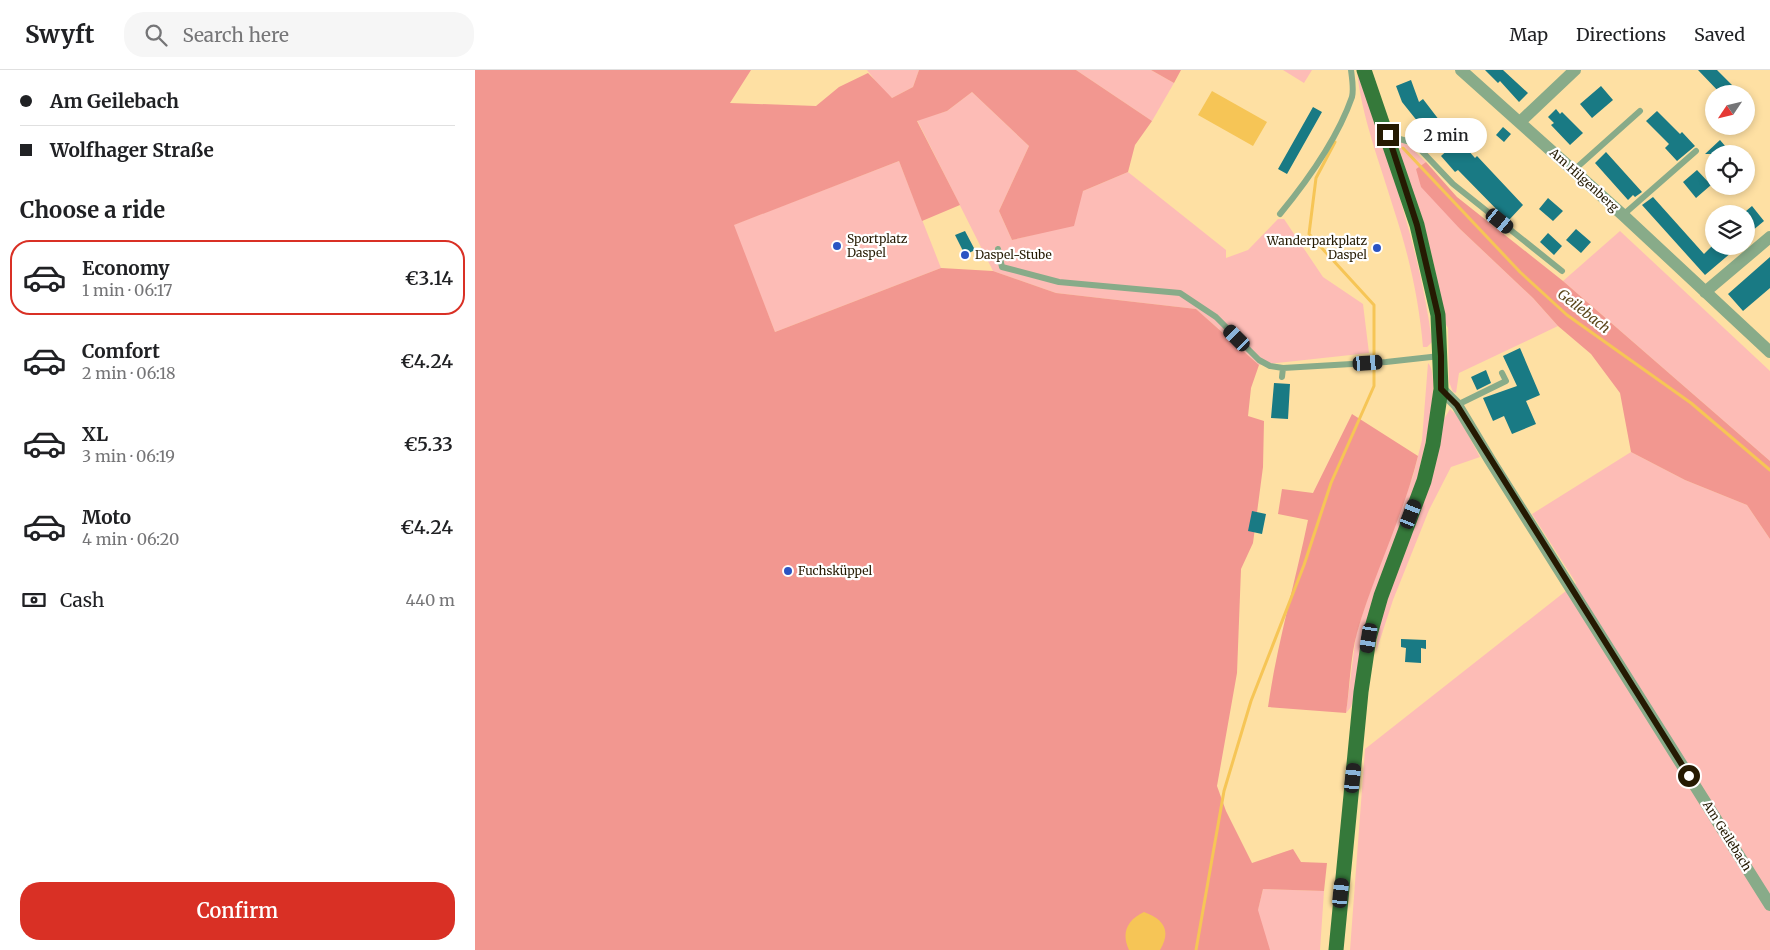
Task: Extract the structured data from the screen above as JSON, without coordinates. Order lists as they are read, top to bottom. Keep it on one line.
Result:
{"streets":{"street":["Am Hilgenberg","Am Geilebach"]},"water":["Geilebach"],"places":["Sportplatz Daspel","Wanderparkplatz Daspel","Daspel-Stube","Fuchsküppel"],"north":"bottom left","page":{"header":"Swyft","search":"Search here","nav":["Map","Directions","Saved"],"banner":["Am Geilebach","Wolfhager Straße"],"bubble":"2 min","heading":"Choose a ride","list":[{"name":"Economy","note":"1 min · 06:17","value":"€3.14"},{"name":"Comfort","note":"2 min · 06:18","value":"€4.24"},{"name":"XL","note":"3 min · 06:19","value":"€5.33"},{"name":"Moto","note":"4 min · 06:20","value":"€4.24"}],"pay":["Cash","440 m"],"buttons":"Confirm"}}
